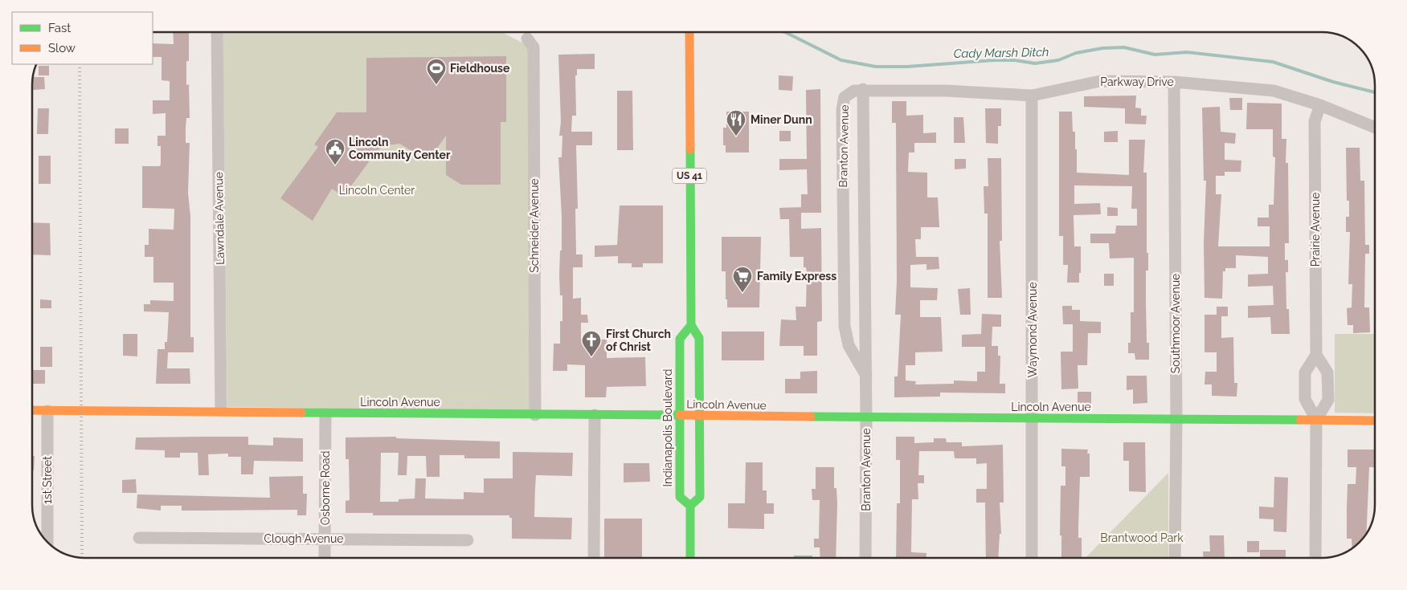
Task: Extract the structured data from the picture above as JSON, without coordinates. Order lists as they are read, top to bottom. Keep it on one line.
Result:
{"streets":{"main road":["US 41","Lincoln Avenue","Indianapolis Boulevard"],"street":["Parkway Drive","Branton Avenue","Lawndale Avenue","Schneider Avenue","Prairie Avenue","Southmoor Avenue","Waymond Avenue","1st Street","Osborne Road","Clough Avenue"]},"crossings":[["Parkway Drive","Branton Avenue"],["Parkway Drive","Prairie Avenue"],["Parkway Drive","Southmoor Avenue"],["Parkway Drive","Waymond Avenue"],["Branton Avenue","Lincoln Avenue"],["US 41","Lincoln Avenue"],["US 41","Indianapolis Boulevard"],["Lawndale Avenue","Lincoln Avenue"],["Schneider Avenue","Lincoln Avenue"],["Southmoor Avenue","Lincoln Avenue"],["Waymond Avenue","Lincoln Avenue"],["Lincoln Avenue","Indianapolis Boulevard"],["Lincoln Avenue","1st Street"],["Lincoln Avenue","Osborne Road"],["Osborne Road","Clough Avenue"]],"water":["Cady Marsh Ditch"],"parks":["Lincoln Center","Brantwood Park"],"places":{"sports":["Fieldhouse"],"restaurant":["Miner Dunn"],"public building":["Lincoln Community Center"],"supermarket":["Family Express"],"church":["First Church of Christ"]},"legend":["Fast","Slow"]}
